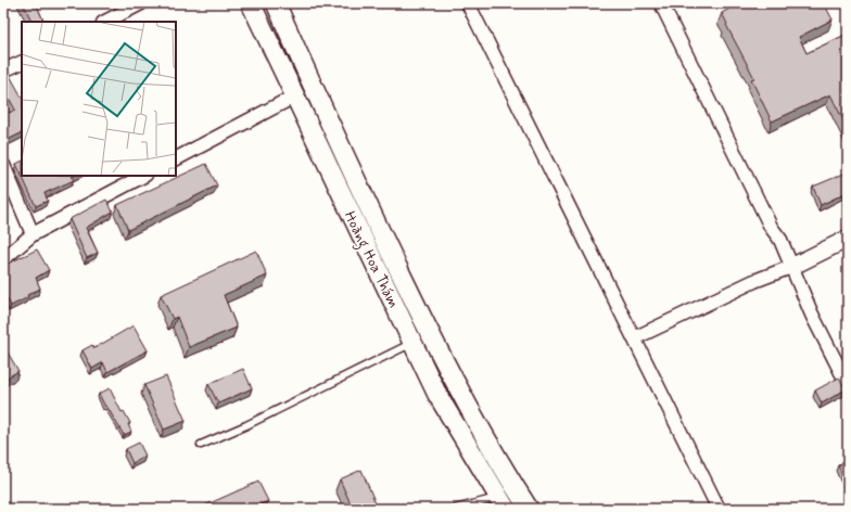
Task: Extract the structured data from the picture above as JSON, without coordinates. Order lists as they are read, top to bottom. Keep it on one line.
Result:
{"streets":{"main road":["Hoàng Hoa Thám"]}}
